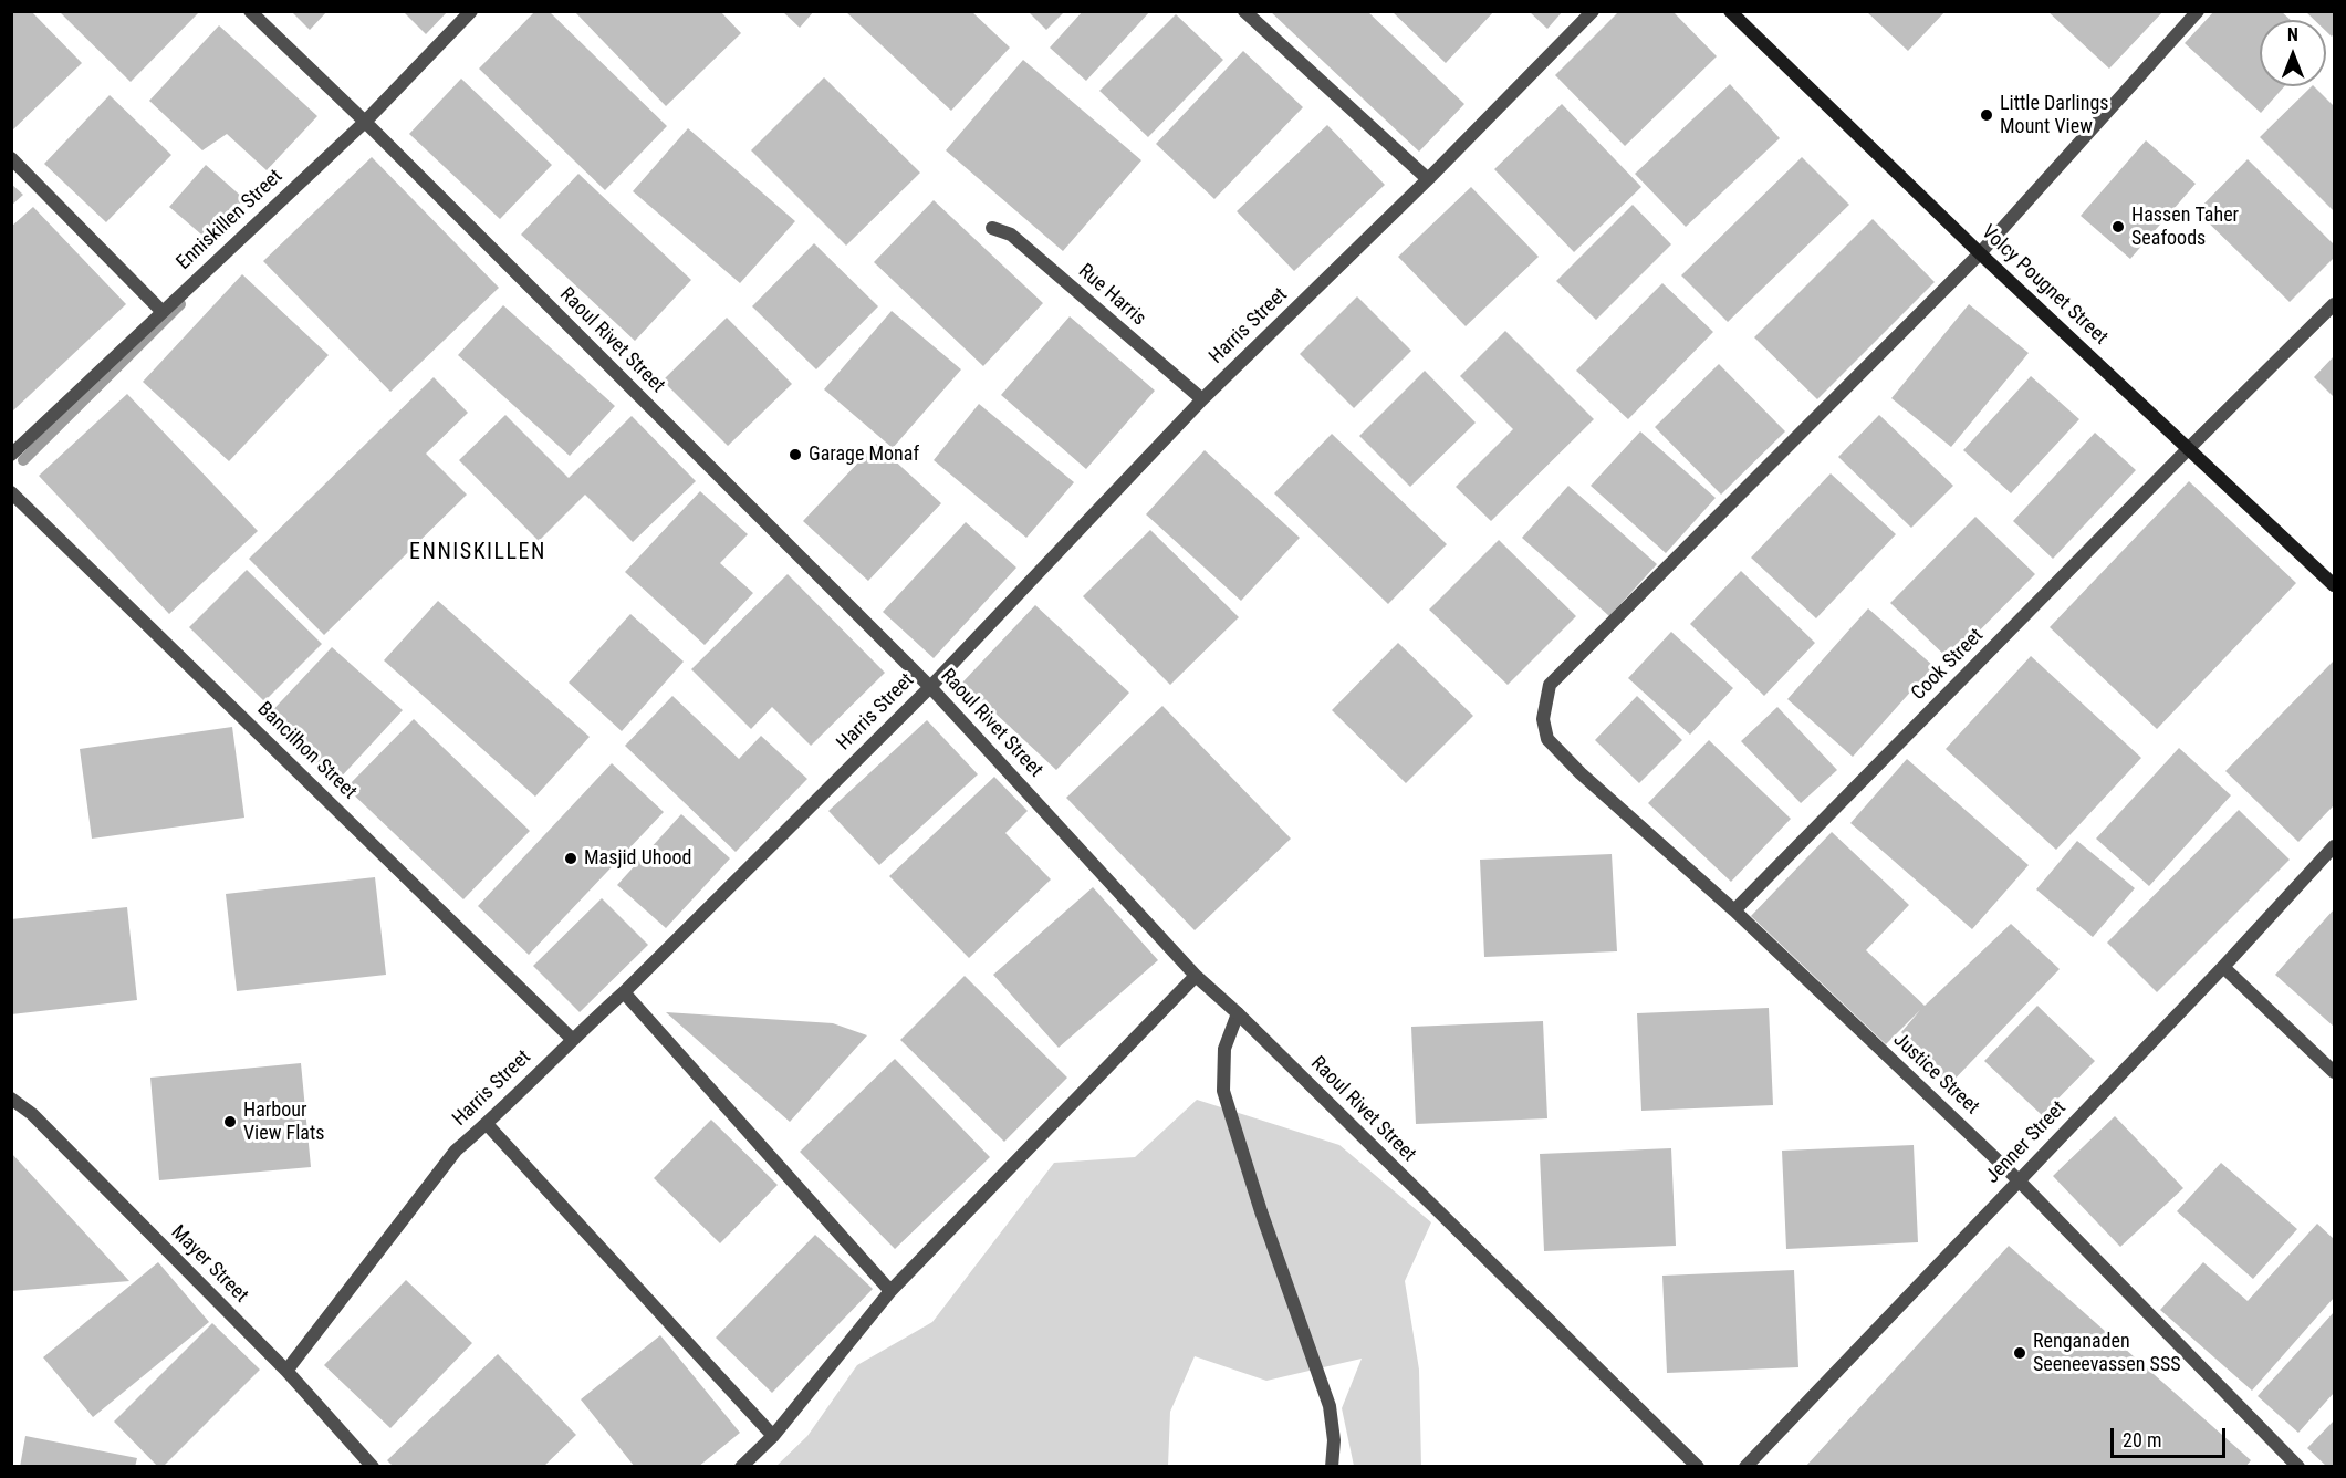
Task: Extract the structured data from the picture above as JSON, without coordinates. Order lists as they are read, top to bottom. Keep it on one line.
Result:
{"streets":{"main road":["Volcy Pougnet Street"],"street":["Enniskillen Street","Rue Harris","Harris Street","Raoul Rivet Street","Cook Street","Bancilhon Street","Justice Street","Jenner Street","Mayer Street"]},"crossings":[["Enniskillen Street","Raoul Rivet Street"],["Volcy Pougnet Street","Cook Street"],["Volcy Pougnet Street","Justice Street"],["Rue Harris","Harris Street"],["Harris Street","Raoul Rivet Street"],["Harris Street","Bancilhon Street"],["Harris Street","Mayer Street"],["Cook Street","Justice Street"],["Justice Street","Jenner Street"]],"districts":["ENNISKILLEN"],"places":["Little Darlings Mount View","Hassen Taher Seafoods","Garage Monaf","Masjid Uhood","Harbour View Flats","Renganaden Seeneevassen SSS"],"scale_bar":"20 m","north":"top"}
